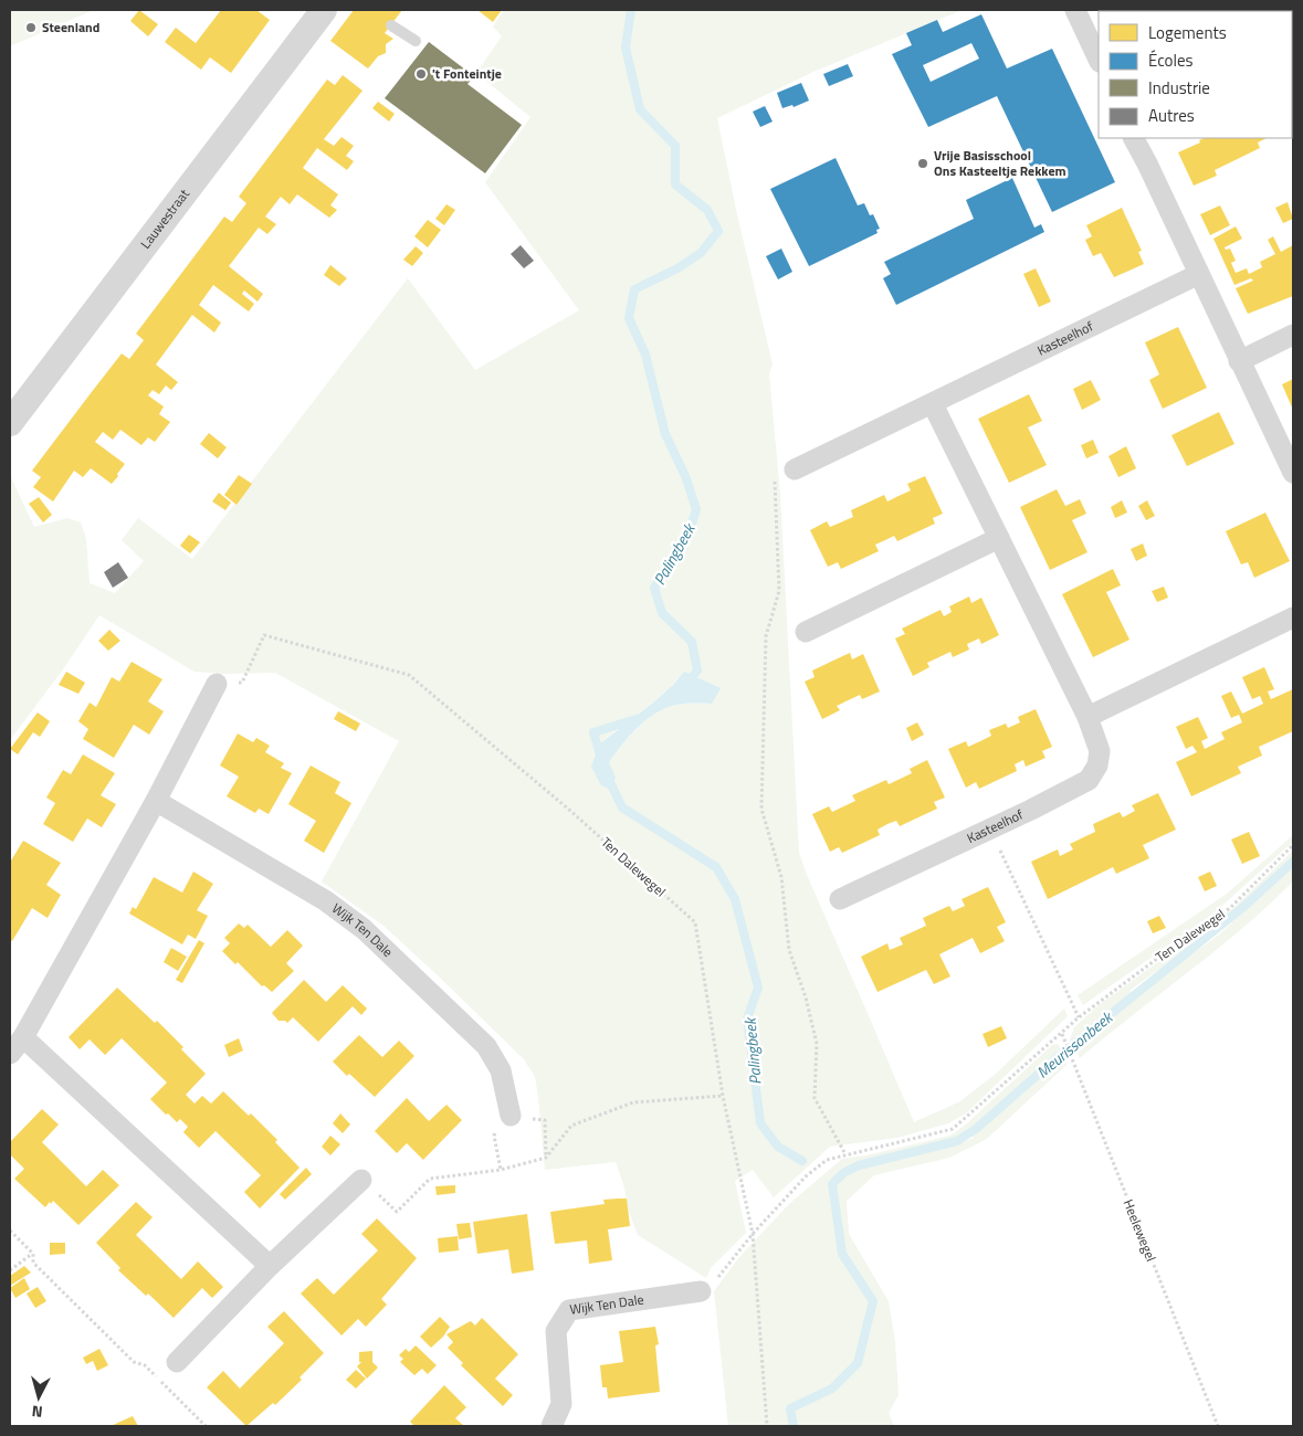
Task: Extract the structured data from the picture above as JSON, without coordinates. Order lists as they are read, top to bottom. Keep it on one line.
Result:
{"streets":{"street":["Lauwestraat","Kasteelhof","Wijk Ten Dale"],"path":["Ten Dalewegel","Heelewegel"]},"crossings":[["Ten Dalewegel","Heelewegel"]],"water":["Palingbeek","Meurissonbeek"],"places":["Steenland","'t Fonteintje","Vrije Basisschool Ons Kasteeltje Rekkem"],"legend":["Logements","Écoles","Industrie","Autres"],"north":"bottom"}
